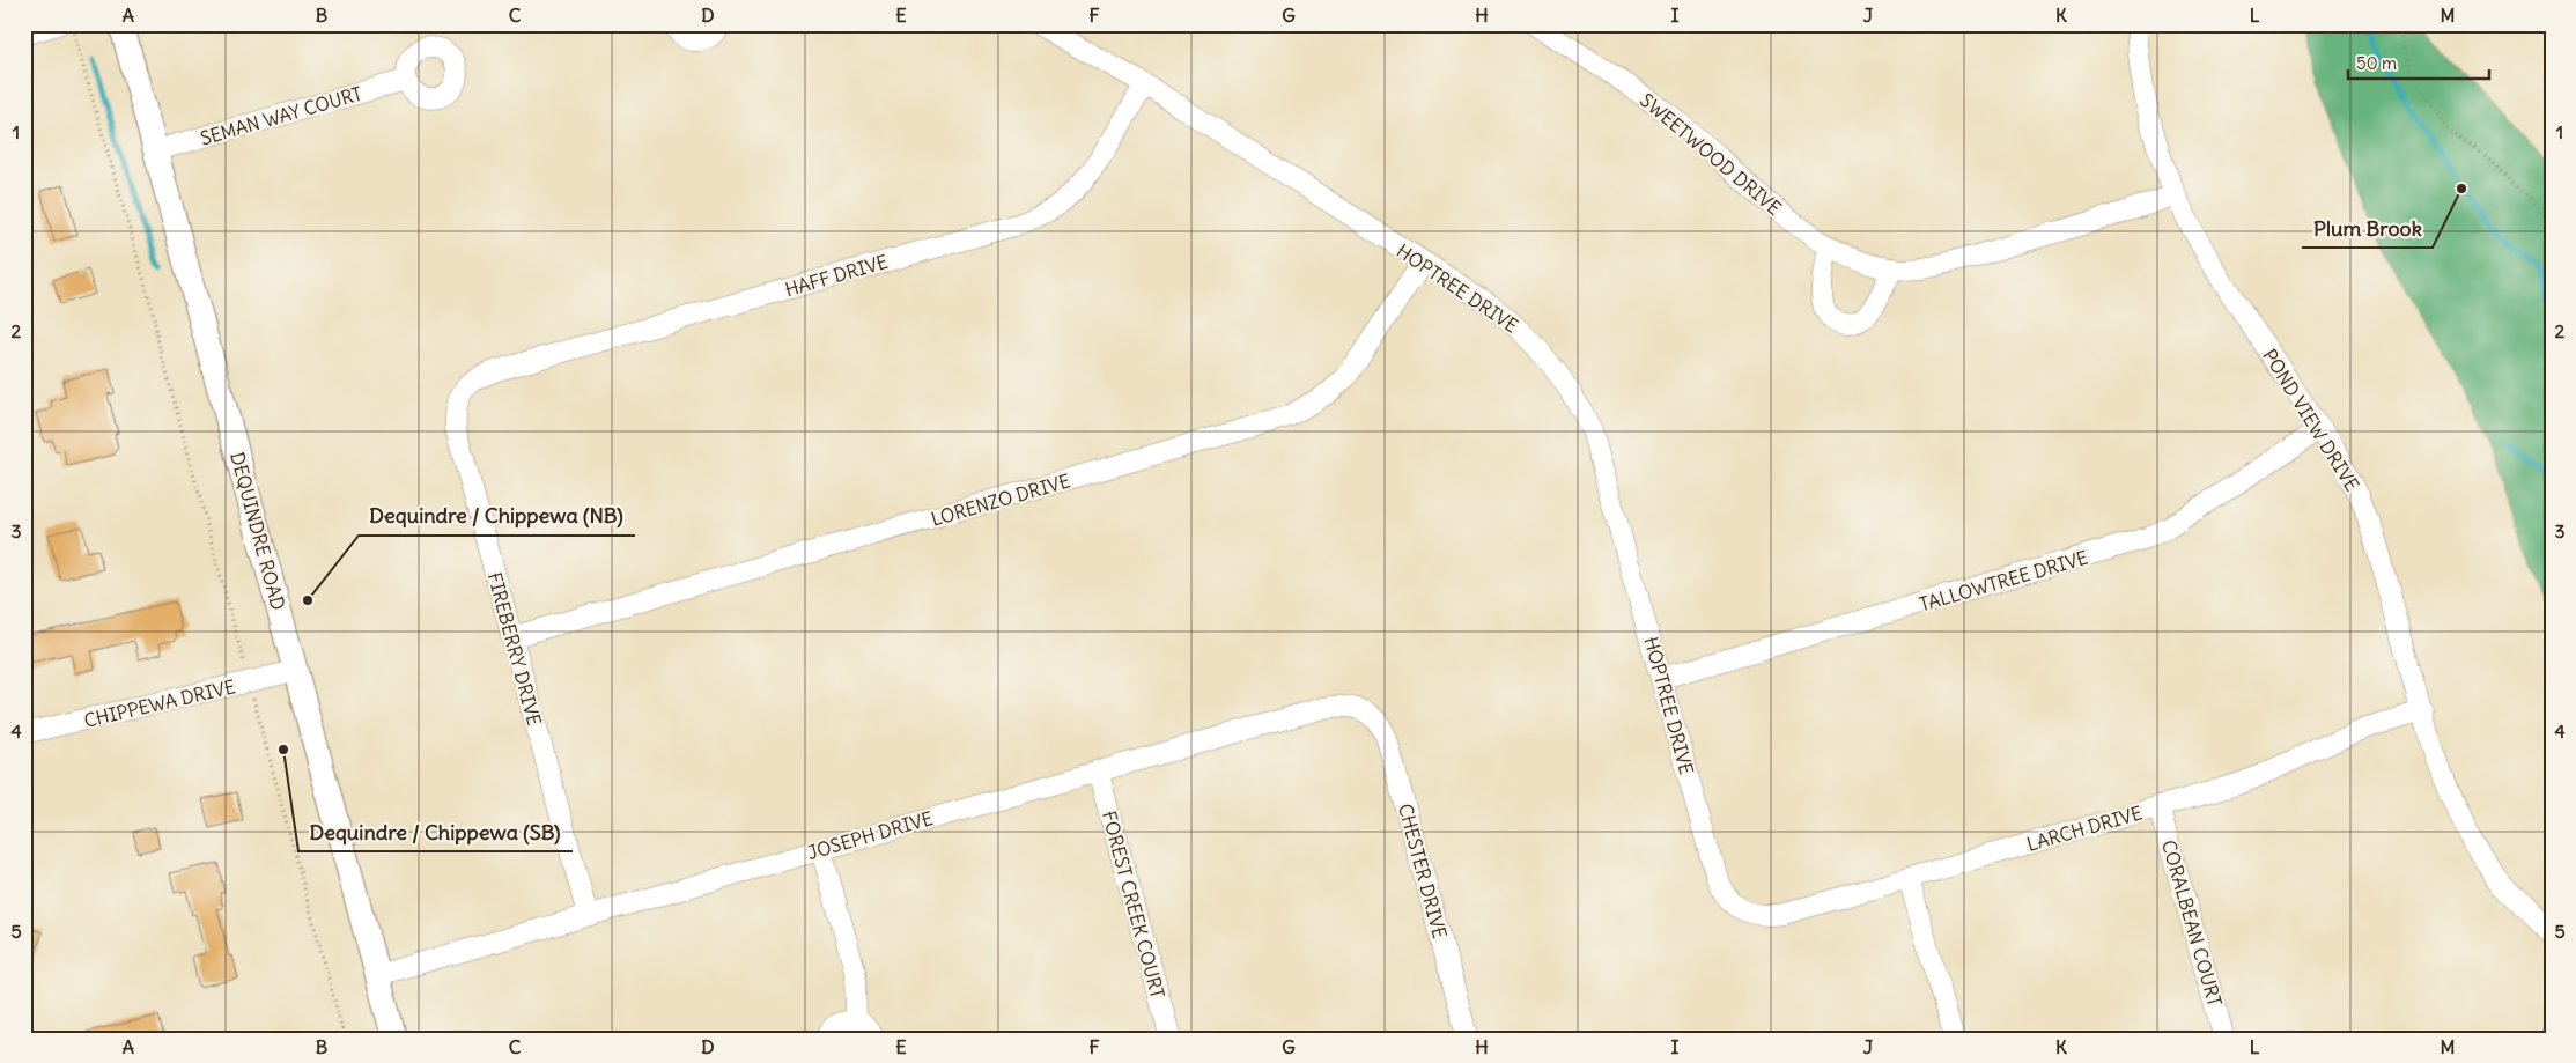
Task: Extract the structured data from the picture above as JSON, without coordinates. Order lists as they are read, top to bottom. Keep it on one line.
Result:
{"streets":{"main road":["DEQUINDRE ROAD"],"street":["SEMAN WAY COURT","SWEETWOOD DRIVE","HAFF DRIVE","HOPTREE DRIVE","POND VIEW DRIVE","LORENZO DRIVE","TALLOWTREE DRIVE","FIREBERRY DRIVE","CHIPPEWA DRIVE","LARCH DRIVE","JOSEPH DRIVE","CHESTER DRIVE","FOREST CREEK COURT","CORALBEAN COURT"]},"crossings":[["SEMAN WAY COURT","DEQUINDRE ROAD"],["SWEETWOOD DRIVE","POND VIEW DRIVE"],["HAFF DRIVE","HOPTREE DRIVE"],["HAFF DRIVE","FIREBERRY DRIVE"],["HOPTREE DRIVE","LORENZO DRIVE"],["HOPTREE DRIVE","TALLOWTREE DRIVE"],["HOPTREE DRIVE","LARCH DRIVE"],["POND VIEW DRIVE","TALLOWTREE DRIVE"],["POND VIEW DRIVE","LARCH DRIVE"],["LORENZO DRIVE","FIREBERRY DRIVE"],["DEQUINDRE ROAD","CHIPPEWA DRIVE"],["DEQUINDRE ROAD","JOSEPH DRIVE"],["FIREBERRY DRIVE","JOSEPH DRIVE"],["LARCH DRIVE","CORALBEAN COURT"],["JOSEPH DRIVE","CHESTER DRIVE"],["JOSEPH DRIVE","FOREST CREEK COURT"]],"places":["Plum Brook","Dequindre / Chippewa (NB)","Dequindre / Chippewa (SB)"],"scale_bar":"50 m","grid":{"columns":["A","B","C","D","E","F","G","H","I","J","K","L","M"],"rows":["1","2","3","4","5"]}}
